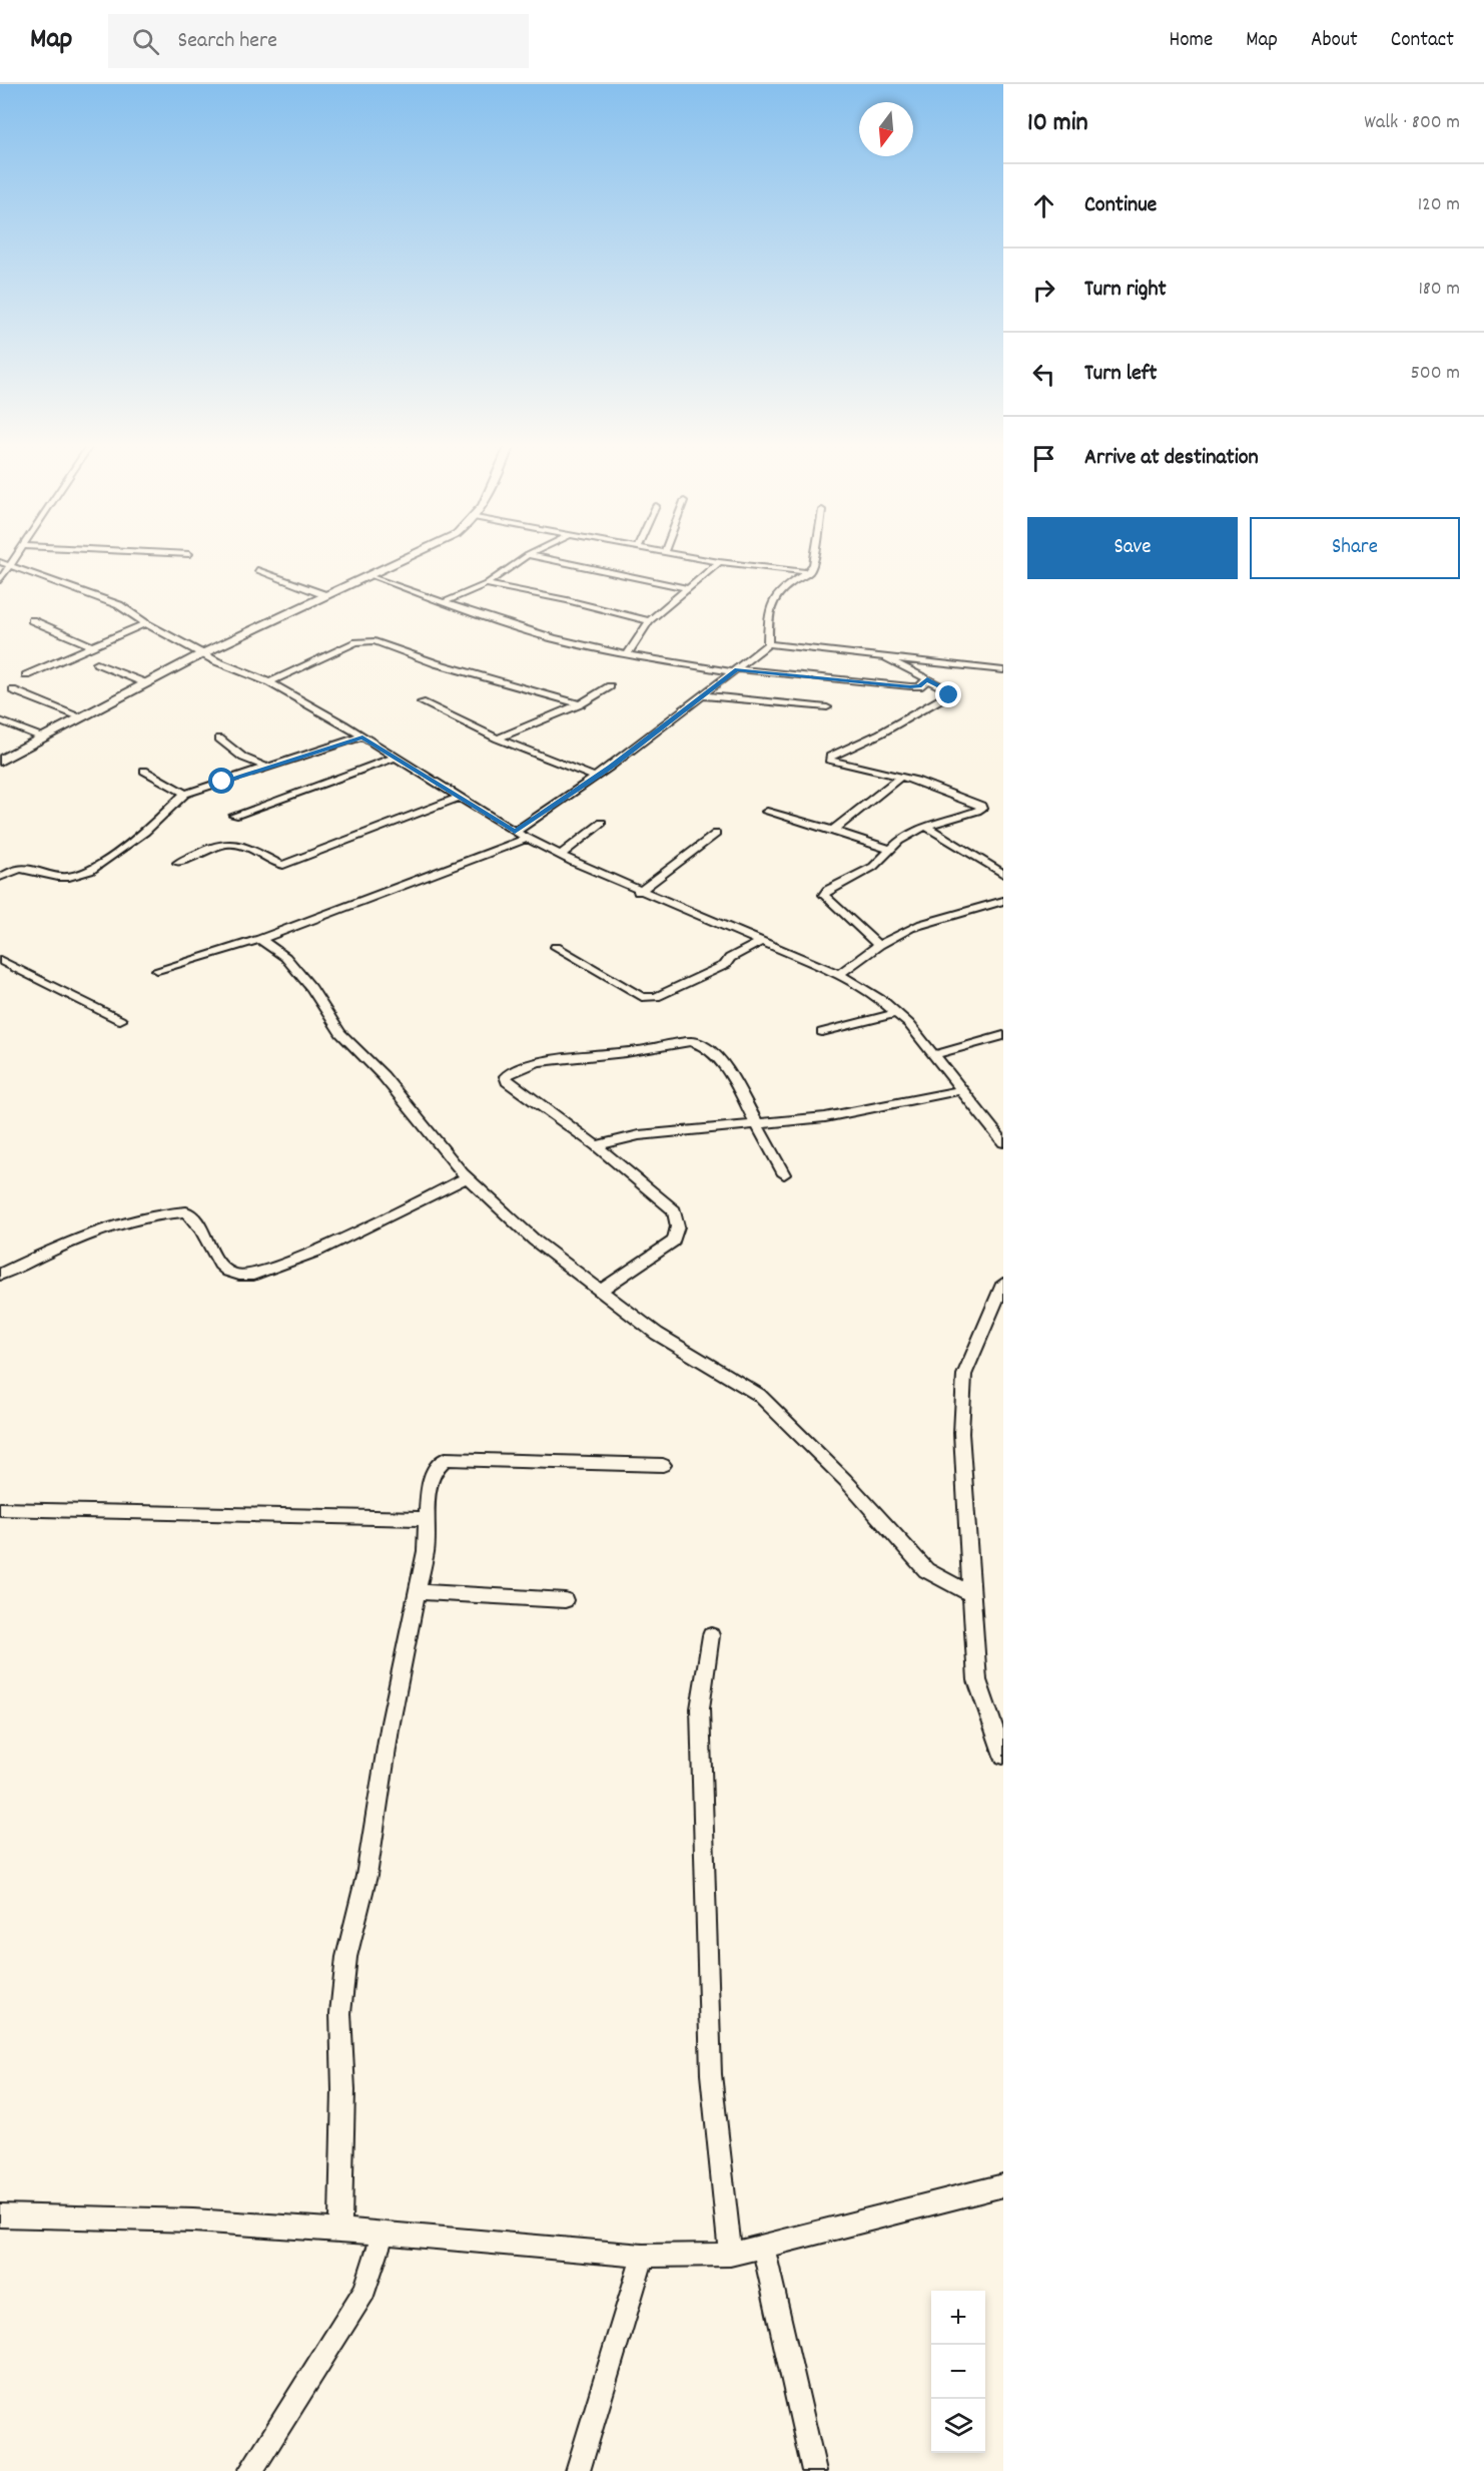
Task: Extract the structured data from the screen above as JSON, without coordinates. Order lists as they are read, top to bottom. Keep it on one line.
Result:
{"north":"bottom","page":{"header":"Map","search":"Search here","nav":["Home","Map","About","Contact"],"heading":["10 min","Walk · 800 m"],"list":[["Continue","120 m"],["Turn right","180 m"],["Turn left","500 m"],"Arrive at destination"],"buttons":["Save","Share"],"map_buttons":["+","−"]}}
